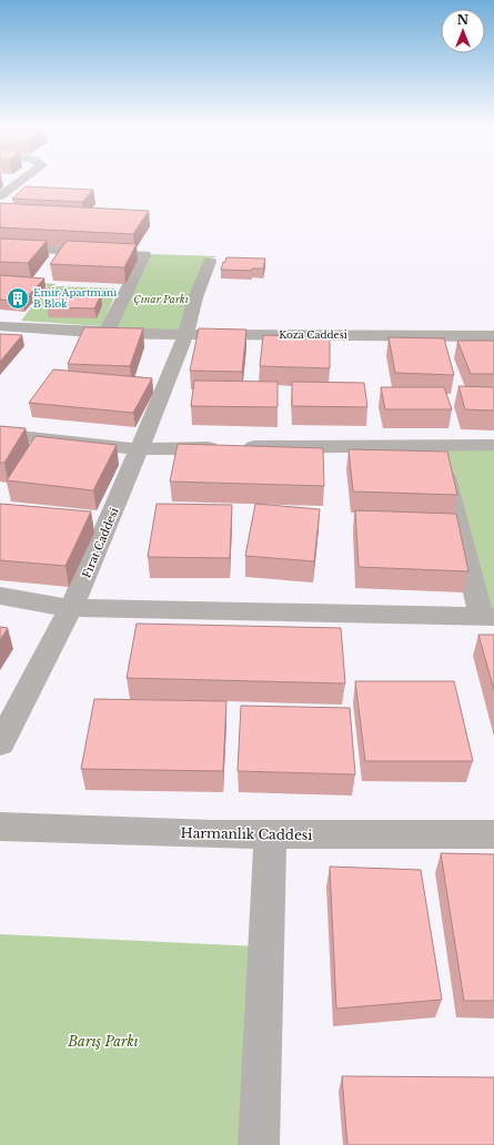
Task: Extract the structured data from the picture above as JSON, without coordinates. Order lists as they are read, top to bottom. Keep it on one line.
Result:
{"streets":{"street":["Koza Caddesi","Fırat Caddesi","Harmanlık Caddesi"]},"crossings":[["Koza Caddesi","Fırat Caddesi"]],"parks":["Çınar Parkı","Barış Parkı"],"places":{"building":["Emir Apartmanı B Blok"]},"north":"top"}
